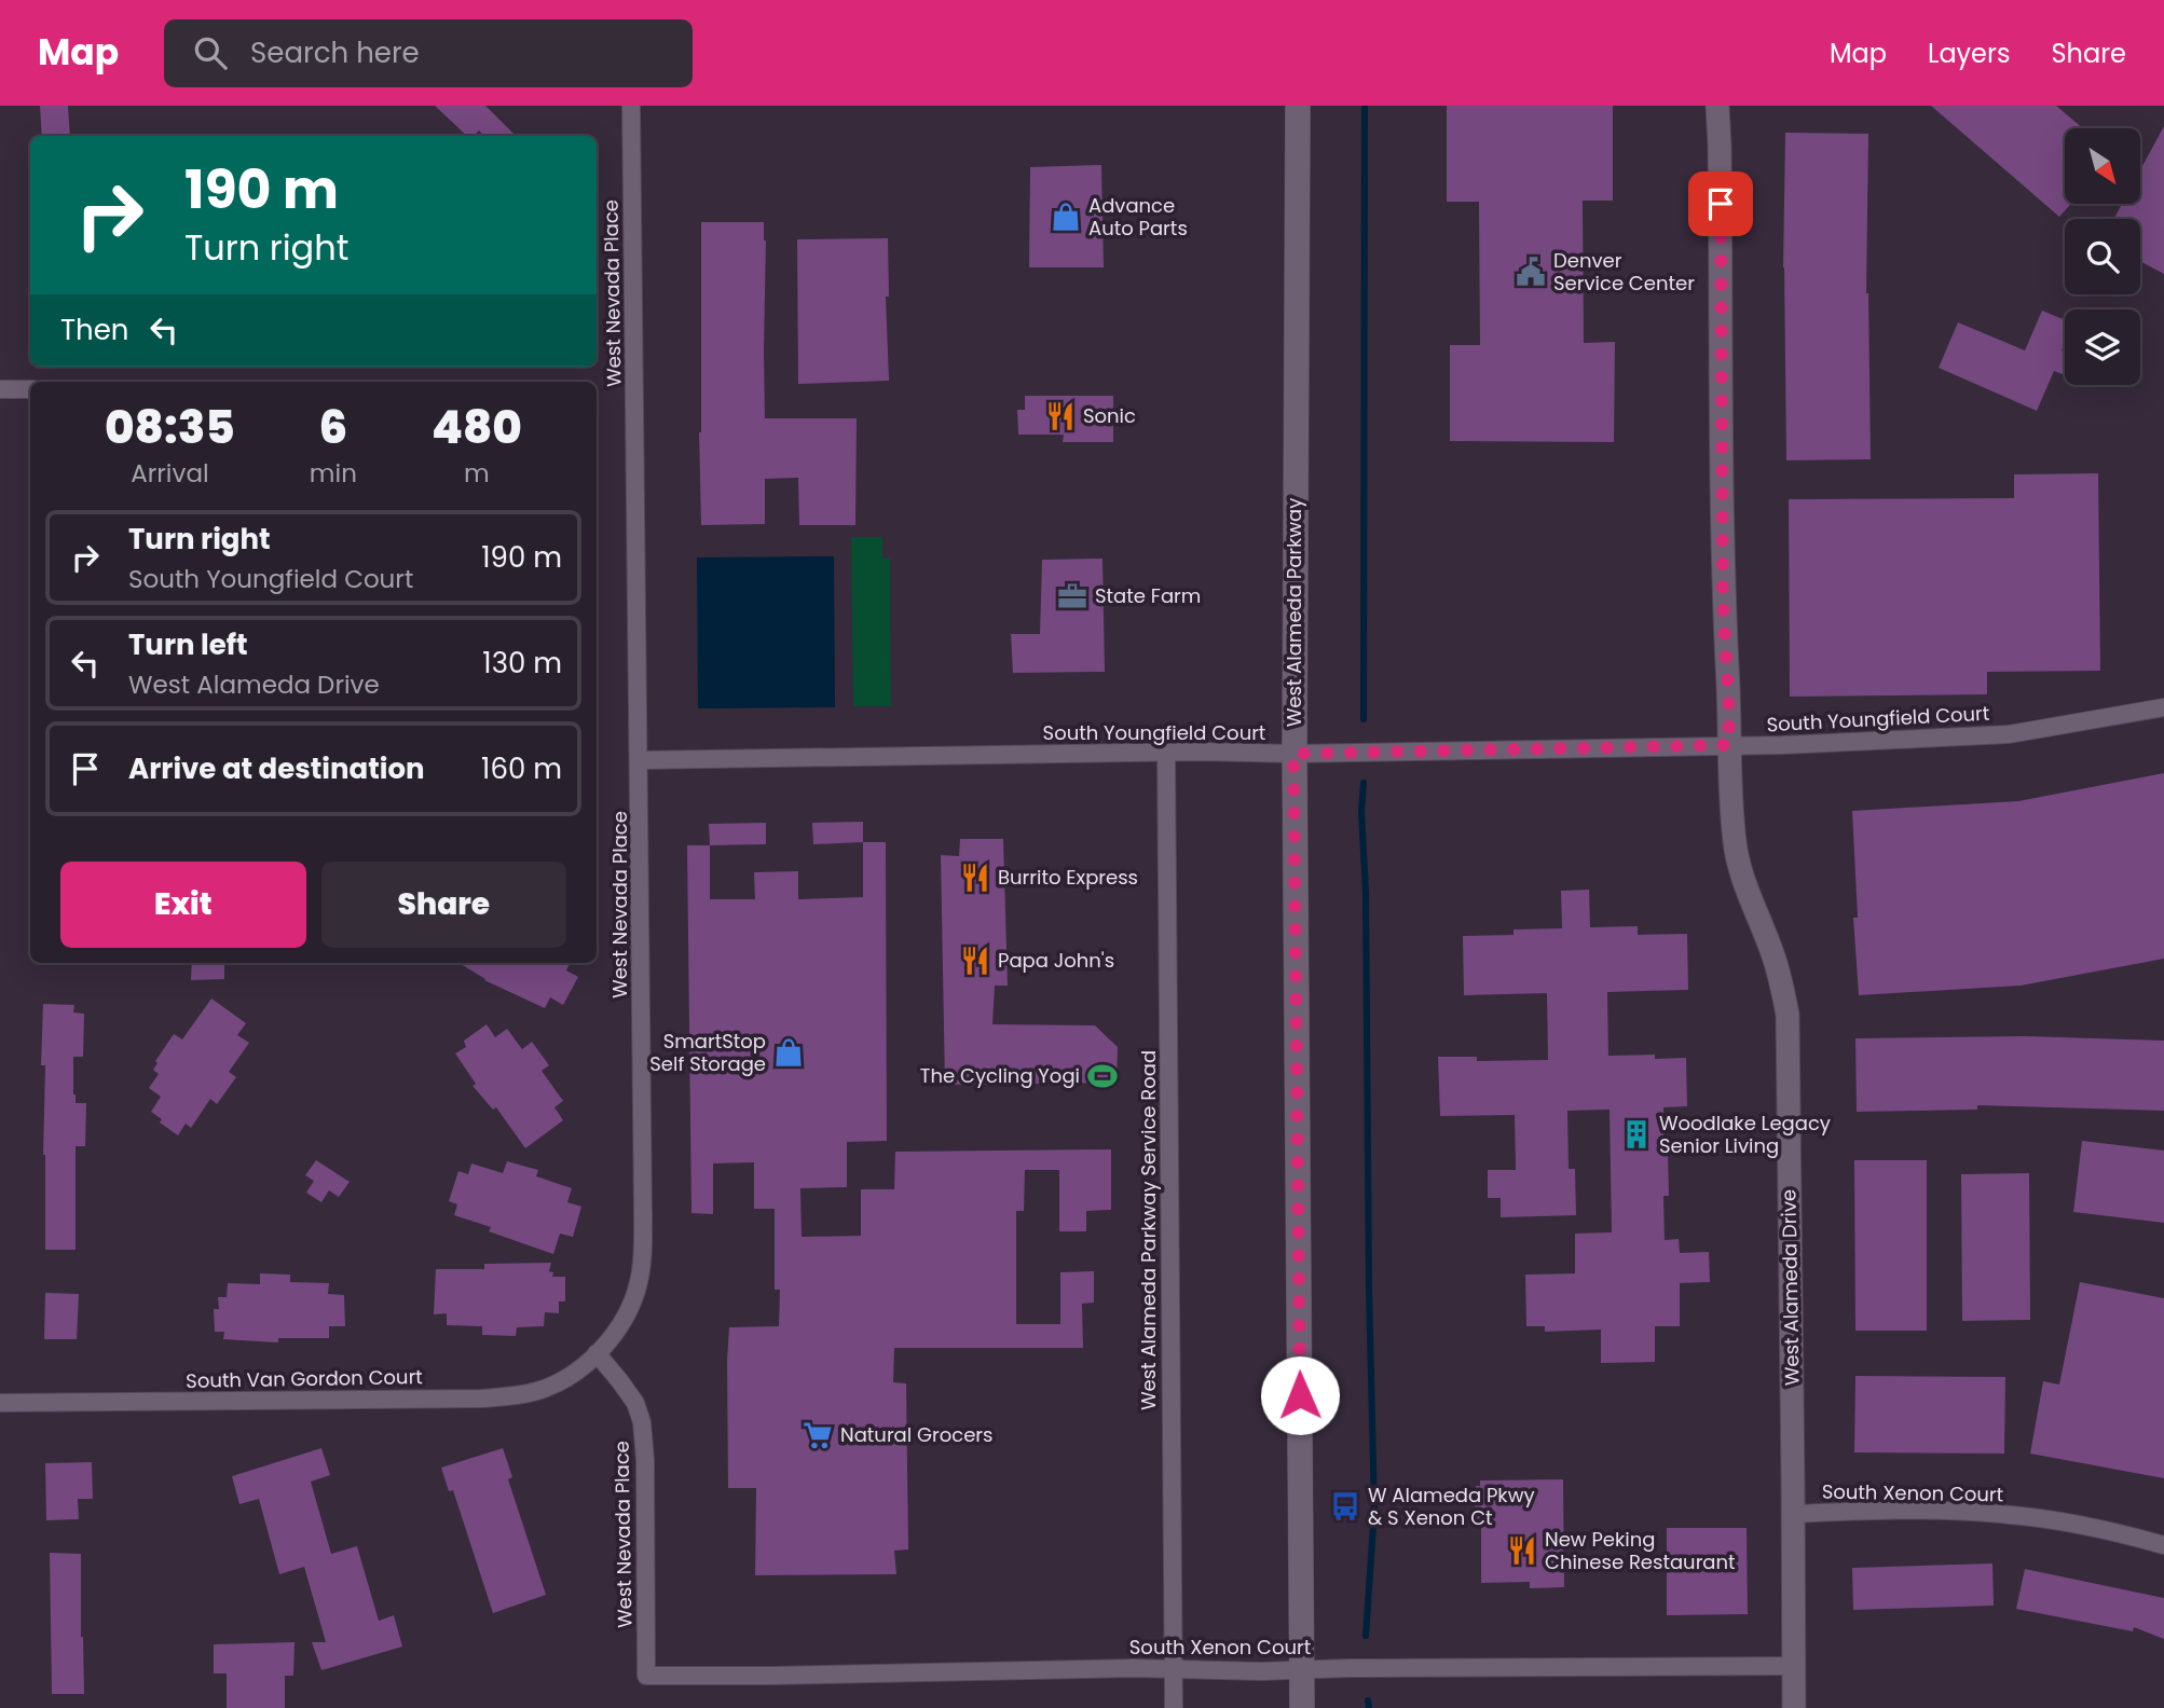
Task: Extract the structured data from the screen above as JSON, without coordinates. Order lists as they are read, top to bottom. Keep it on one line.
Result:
{"streets":{"main road":["West Alameda Parkway"],"street":["West Nevada Place","South Youngfield Court","West Alameda Parkway Service Road","West Alameda Drive","South Van Gordon Court","South Xenon Court"]},"crossings":[["West Nevada Place","South Youngfield Court"],["West Nevada Place","South Van Gordon Court"],["West Nevada Place","South Xenon Court"],["West Alameda Parkway","South Youngfield Court"],["West Alameda Parkway","South Xenon Court"],["South Youngfield Court","West Alameda Parkway Service Road"],["South Youngfield Court","West Alameda Drive"],["West Alameda Parkway Service Road","South Xenon Court"],["West Alameda Drive","South Xenon Court"]],"places":{"shop":["Advance Auto Parts","SmartStop Self Storage"],"public building":["Denver Service Center"],"restaurant":["Sonic","Burrito Express","Papa John's","New Peking Chinese Restaurant"],"office":["State Farm"],"sports":["The Cycling Yogi"],"building":["Woodlake Legacy Senior Living"],"supermarket":["Natural Grocers"],"bus stop":["W Alameda Pkwy & S Xenon Ct"]},"north":"bottom right","page":{"header":"Map","search":"Search here","nav":["Map","Layers","Share"],"turn":["190 m","Turn right"],"then":"Then","eta":["08:35","Arrival","6","min","480","m"],"list":[{"name":"Turn right","note":"South Youngfield Court","value":"190 m"},{"name":"Turn left","note":"West Alameda Drive","value":"130 m"},{"name":"Arrive at destination","value":"160 m"}],"buttons":["Exit","Share"]}}
